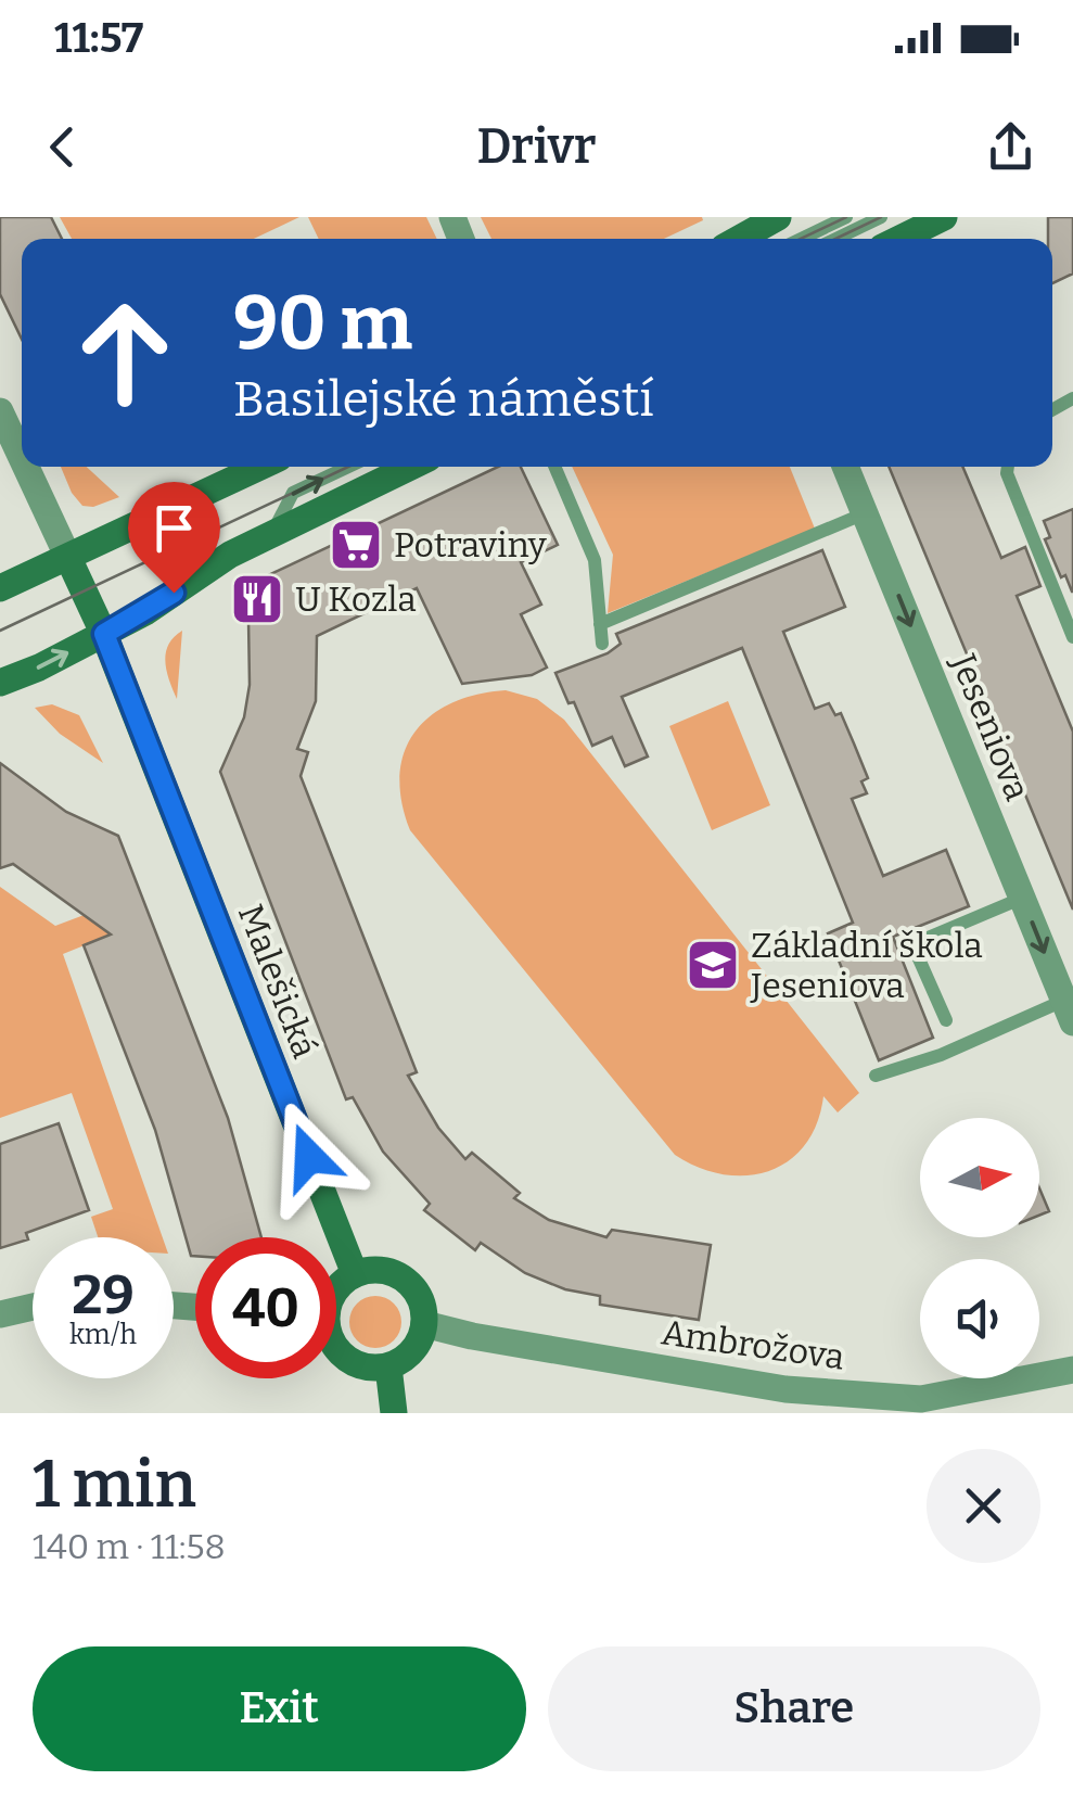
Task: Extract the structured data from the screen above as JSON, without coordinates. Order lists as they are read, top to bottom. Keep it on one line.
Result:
{"streets":{"street":["Jeseniova","Malešická","Ambrožova"]},"one_way":["Jeseniova"],"places":{"supermarket":["Potraviny"],"restaurant":["U Kozla"],"school or university":["Základní škola Jeseniova"]},"north":"right","page":{"status":"11:57","header":"Drivr","turn":["90 m","Basilejské náměstí"],"speed":"29 km/h","limit":"40","heading":["1 min","140 m · 11:58"],"buttons":["Exit","Share"]}}
